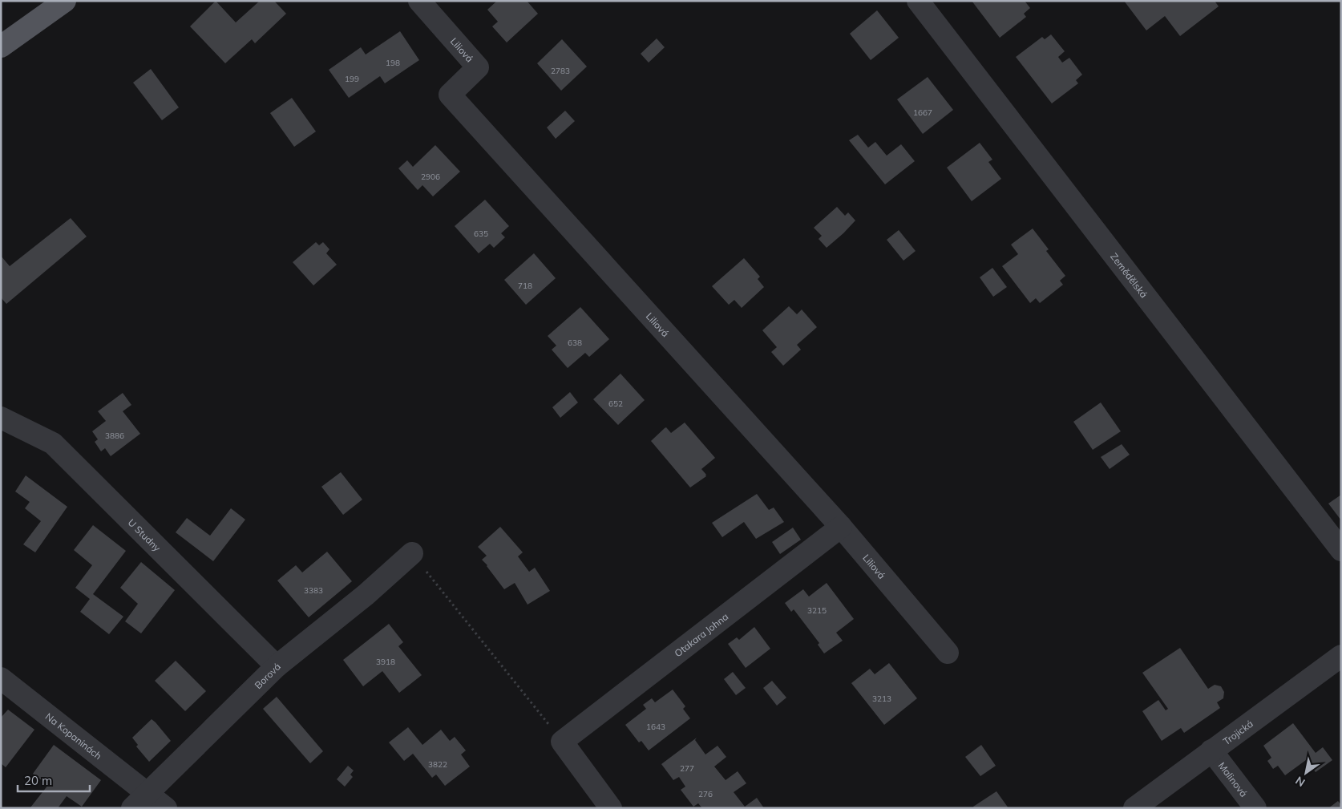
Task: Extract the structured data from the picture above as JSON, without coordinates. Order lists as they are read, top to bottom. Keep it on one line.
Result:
{"streets":{"street":["Liliová","Zemědělská","U Studny","Otakara Johna","Borová","Trojická","Na Kopaninách","Malinová"]},"crossings":[["Liliová","Otakara Johna"],["U Studny","Borová"],["Borová","Na Kopaninách"],["Trojická","Malinová"]],"house_numbers":["198","2783","199","1667","2906","635","718","638","652","3886","3383","3215","3918","3213","1643","3822","277","276"],"scale_bar":"20 m","north":"bottom left"}
